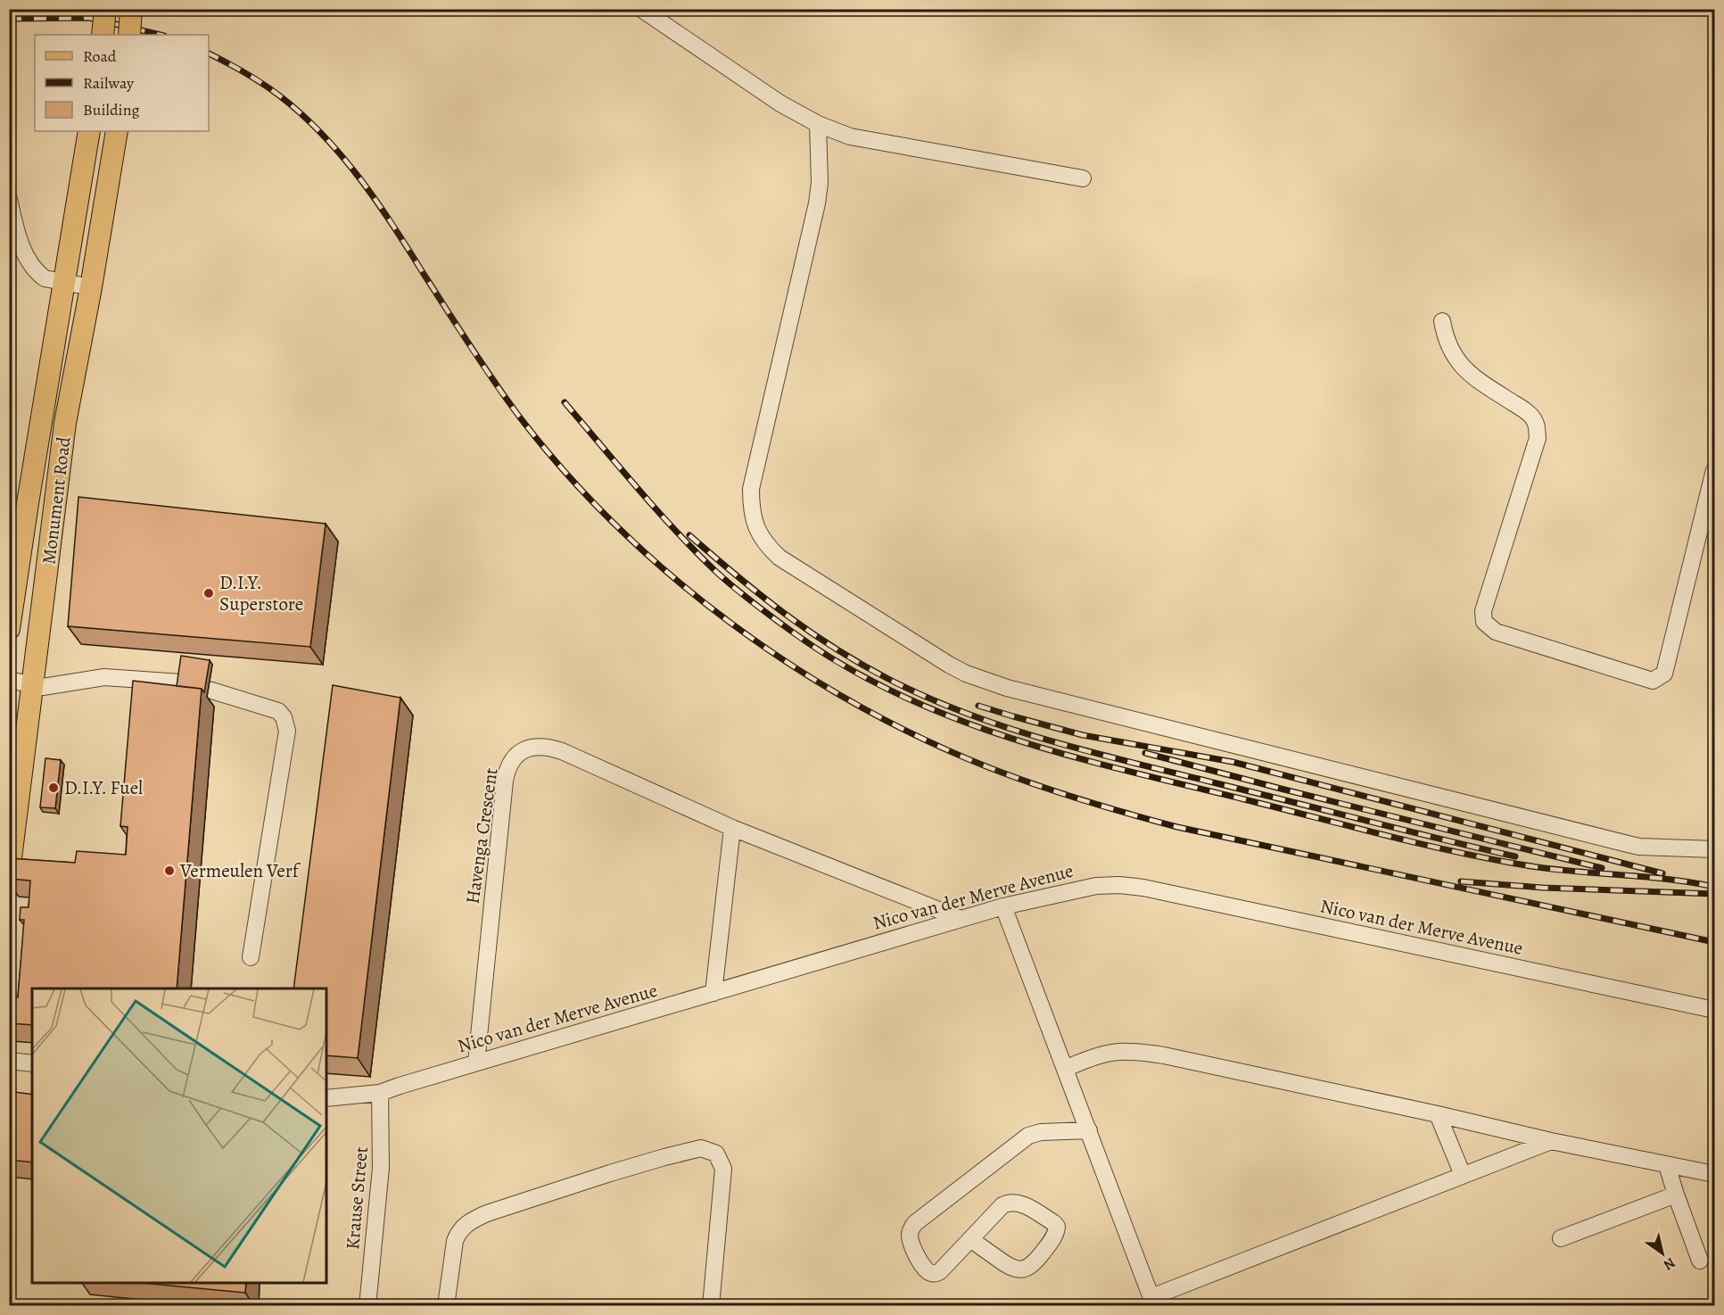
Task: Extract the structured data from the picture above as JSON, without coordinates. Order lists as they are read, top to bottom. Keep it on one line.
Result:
{"streets":{"main road":["Monument Road"],"street":["Havenga Crescent","Nico van der Merve Avenue","Krause Street"]},"crossings":[["Havenga Crescent","Nico van der Merve Avenue"],["Nico van der Merve Avenue","Krause Street"]],"places":["D.I.Y. Superstore","D.I.Y. Fuel","Vermeulen Verf"],"legend":["Road","Railway","Building"],"north":"bottom right"}
